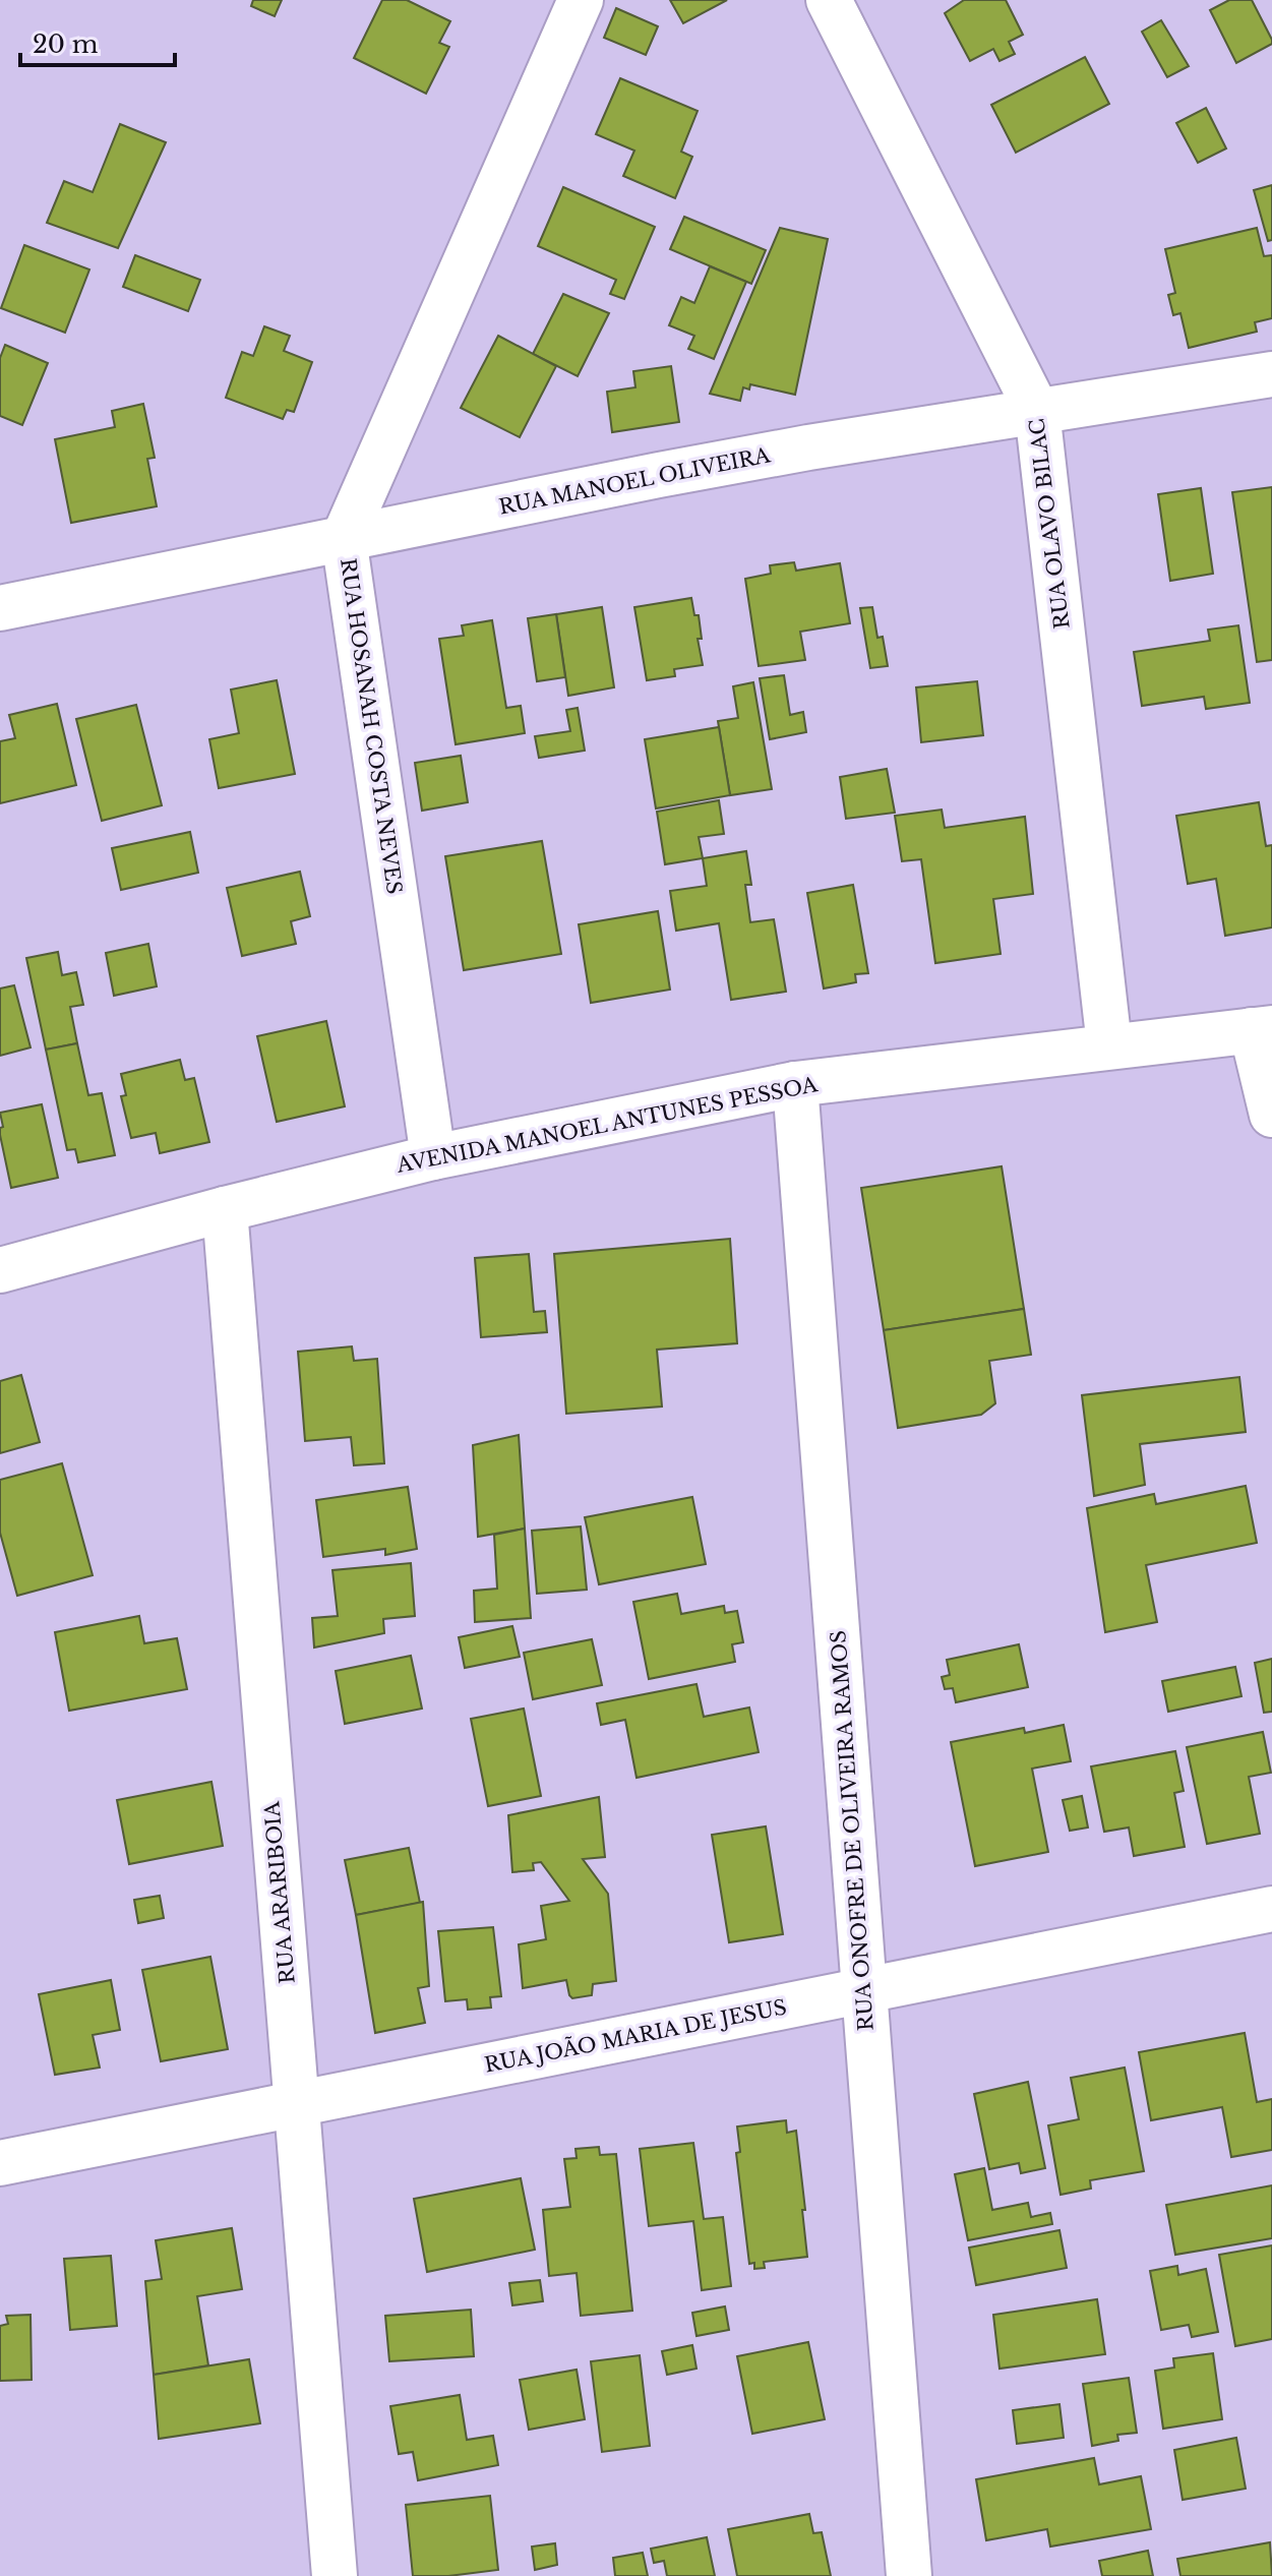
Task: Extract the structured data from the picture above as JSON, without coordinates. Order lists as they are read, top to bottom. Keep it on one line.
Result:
{"streets":{"street":["RUA MANOEL OLIVEIRA","RUA OLAVO BILAC","RUA HOSANAH COSTA NEVES","AVENIDA MANOEL ANTUNES PESSOA","RUA ONOFRE DE OLIVEIRA RAMOS","RUA ARARIBOIA","RUA JOÃO MARIA DE JESUS"]},"crossings":[["RUA MANOEL OLIVEIRA","RUA OLAVO BILAC"],["RUA MANOEL OLIVEIRA","RUA HOSANAH COSTA NEVES"],["RUA OLAVO BILAC","AVENIDA MANOEL ANTUNES PESSOA"],["RUA HOSANAH COSTA NEVES","AVENIDA MANOEL ANTUNES PESSOA"],["AVENIDA MANOEL ANTUNES PESSOA","RUA ONOFRE DE OLIVEIRA RAMOS"],["AVENIDA MANOEL ANTUNES PESSOA","RUA ARARIBOIA"],["RUA ONOFRE DE OLIVEIRA RAMOS","RUA JOÃO MARIA DE JESUS"],["RUA ARARIBOIA","RUA JOÃO MARIA DE JESUS"]],"scale_bar":"20 m"}
